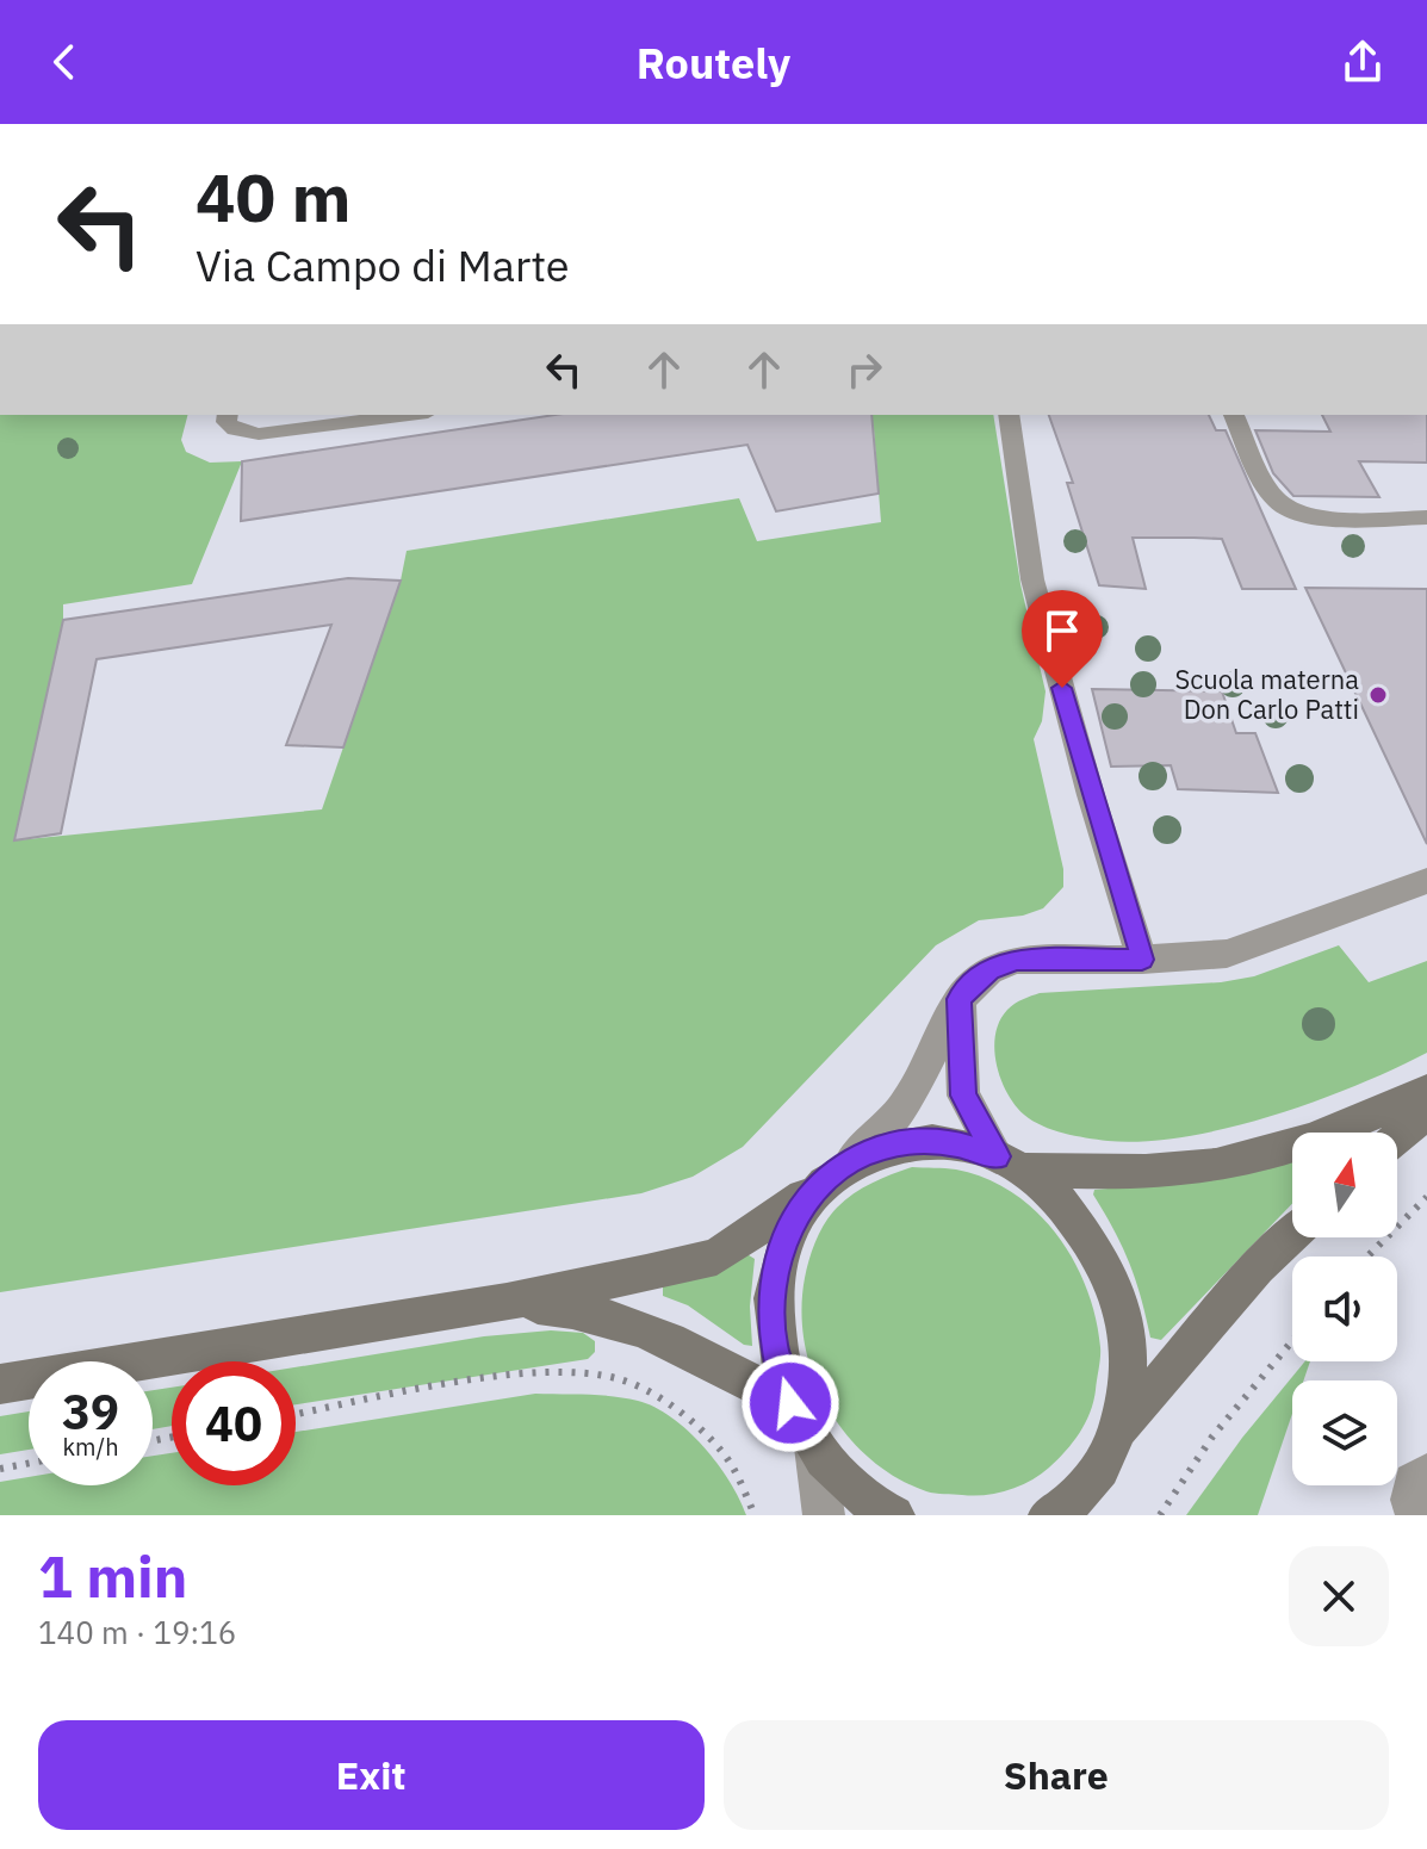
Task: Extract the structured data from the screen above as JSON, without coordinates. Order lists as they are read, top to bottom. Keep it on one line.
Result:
{"places":["Scuola materna Don Carlo Patti"],"north":"top","page":{"header":"Routely","turn":["40 m","Via Campo di Marte"],"speed":"39 km/h","limit":"40","heading":["1 min","140 m · 19:16"],"buttons":["Exit","Share"]}}
